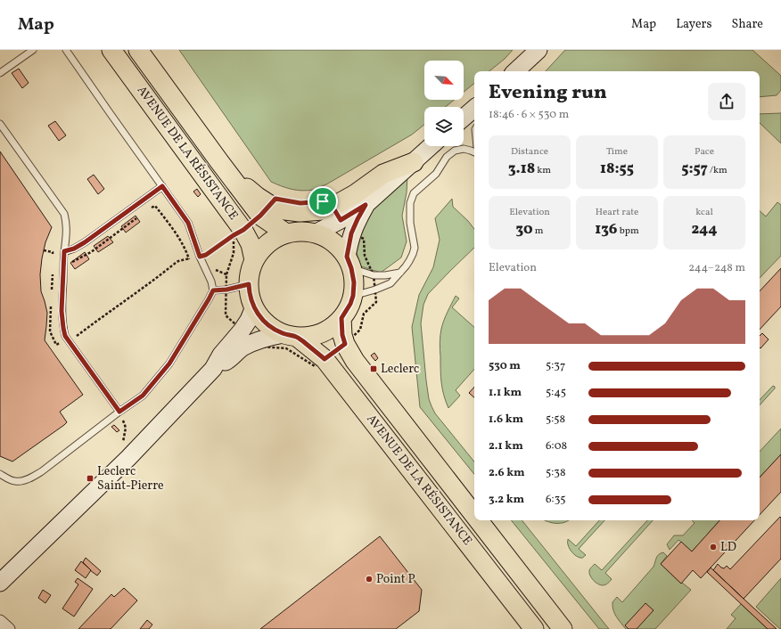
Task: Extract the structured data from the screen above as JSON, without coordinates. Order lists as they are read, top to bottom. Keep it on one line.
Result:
{"streets":{"main road":["AVENUE DE LA RÉSISTANCE"]},"places":{"transit":["Leclerc","Leclerc Saint-Pierre"],"other":["LD","Point P"]},"north":"bottom right","page":{"header":"Map","nav":["Map","Layers","Share"],"heading":["Evening run","18:46 · 6 × 530 m"],"stats":[["Distance","3.18 km"],["Time","18:55"],["Pace","5:57 /km"],["Elevation","30 m"],["Heart rate","136 bpm"],["kcal","244"]],"chart":["Elevation","244–248 m"],"list":[{"name":"530 m","note":"5:37"},{"name":"1.1 km","note":"5:45"},{"name":"1.6 km","note":"5:58"},{"name":"2.1 km","note":"6:08"},{"name":"2.6 km","note":"5:38"},{"name":"3.2 km","note":"6:35"}]}}
